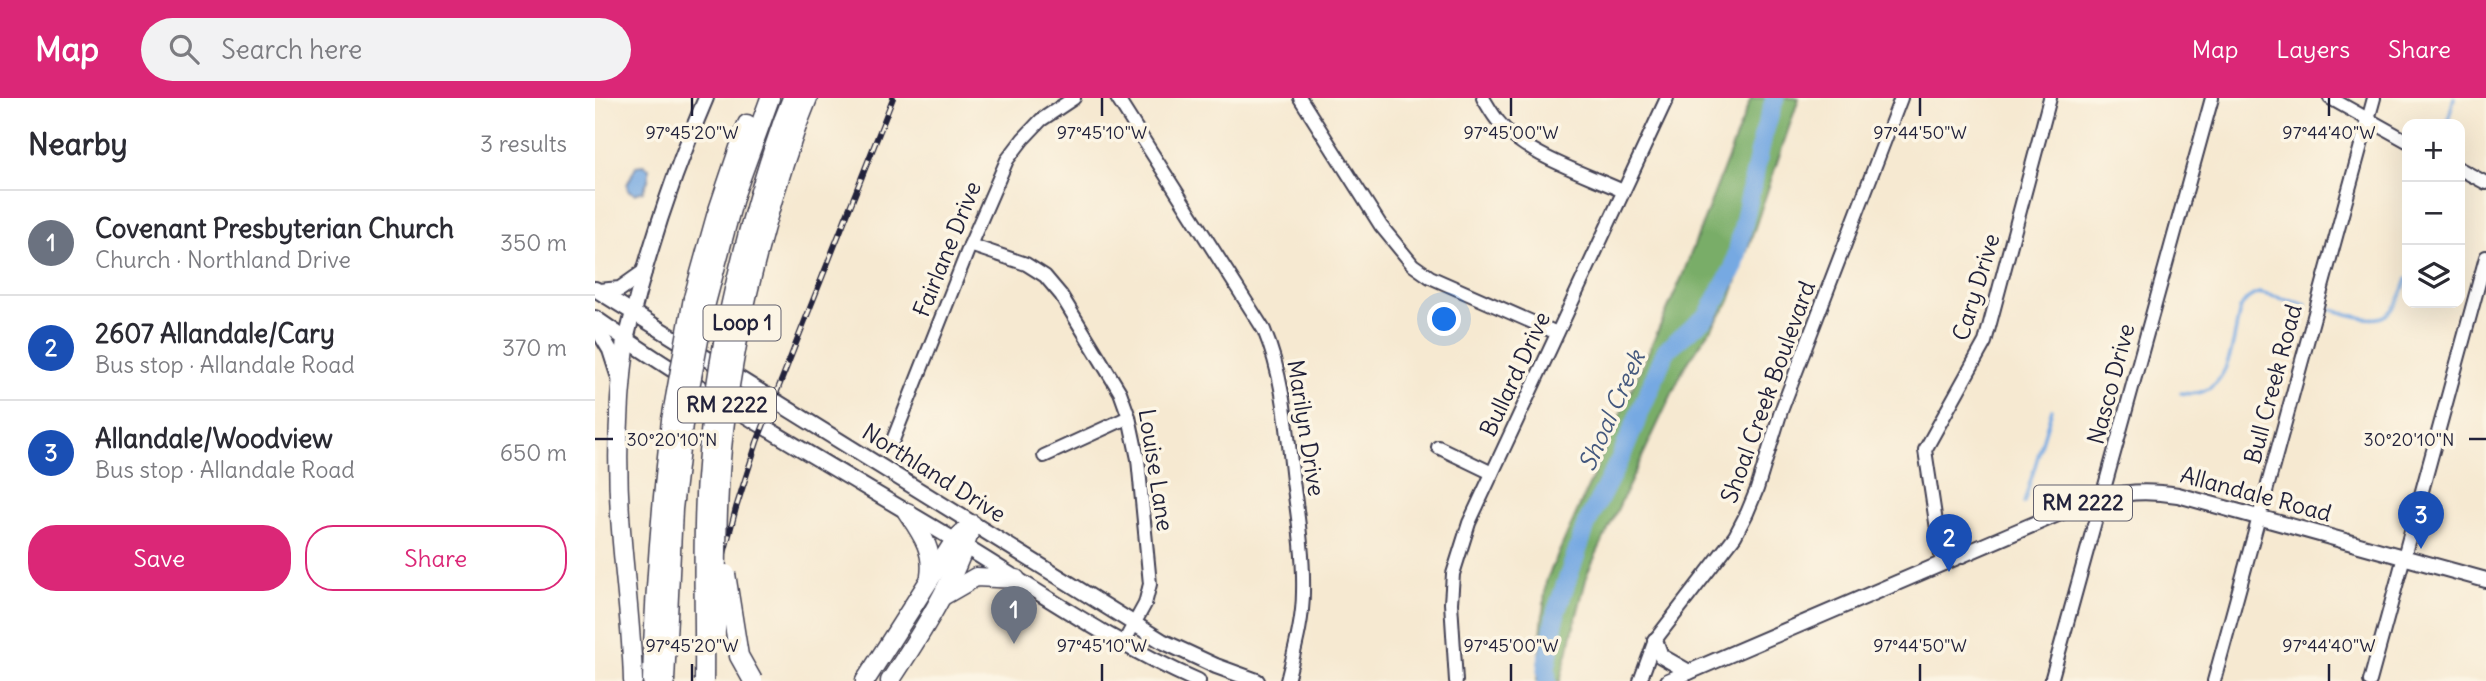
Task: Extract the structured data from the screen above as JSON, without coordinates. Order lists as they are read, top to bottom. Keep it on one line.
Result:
{"streets":{"highway":["Loop 1"],"main road":["RM 2222","Northland Drive","Allandale Road"],"street":["Fairlane Drive","Cary Drive","Bullard Drive","Nasco Drive","Bull Creek Road","Shoal Creek Boulevard","Marilyn Drive","Louise Lane"]},"crossings":[["Fairlane Drive","Louise Lane"],["Cary Drive","Allandale Road"],["Nasco Drive","Allandale Road"],["Bull Creek Road","Allandale Road"],["Louise Lane","Northland Drive"]],"water":["Shoal Creek"],"page":{"header":"Map","search":"Search here","nav":["Map","Layers","Share"],"heading":["Nearby","3 results"],"map_buttons":["+","−"],"list":[{"mark":"1","name":"Covenant Presbyterian Church","note":"Church · Northland Drive","value":"350 m"},{"mark":"2","name":"2607 Allandale/Cary","note":"Bus stop · Allandale Road","value":"370 m"},{"mark":"3","name":"Allandale/Woodview","note":"Bus stop · Allandale Road","value":"650 m"}],"pins":["3","2","1"],"buttons":["Save","Share"]},"coordinates":["97°45'20\"W","97°45'10\"W","97°45'00\"W","97°44'50\"W","97°44'40\"W","30°20'10\"N"]}
